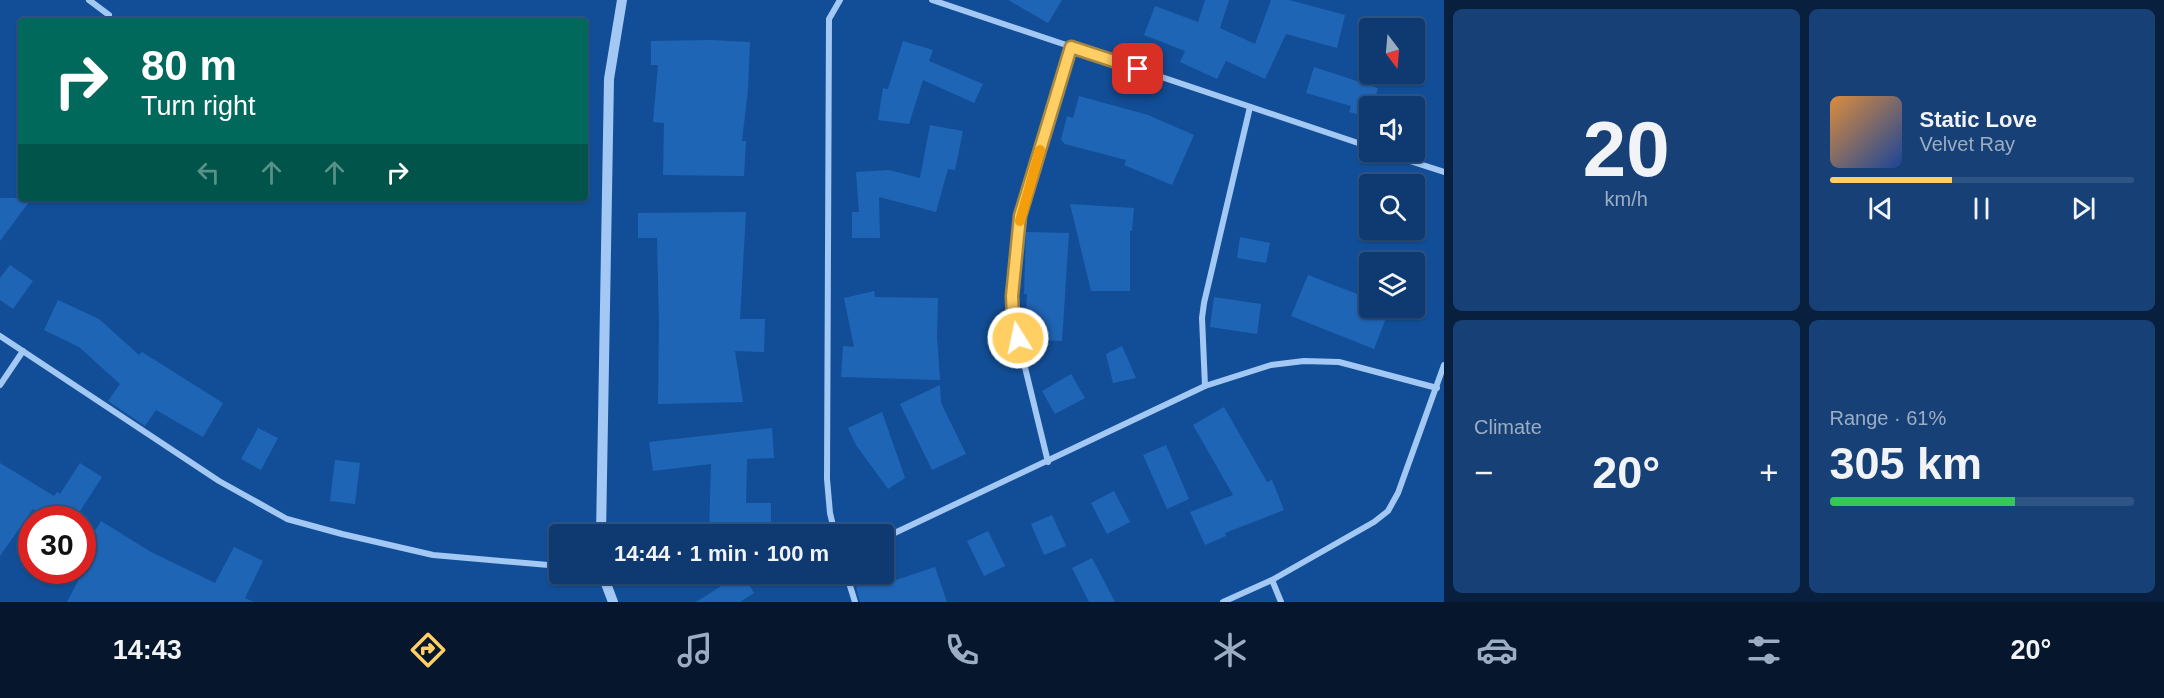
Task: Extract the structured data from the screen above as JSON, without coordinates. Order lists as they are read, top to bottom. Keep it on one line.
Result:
{"north":"bottom","page":{"tile":[["20","km/h"],"Climate",["Range · 61%","305 km"]],"turn":["80 m","Turn right"],"song":["Static Love","Velvet Ray"],"heat":["−","20°","+"],"limit":"30","trip":"14:44 · 1 min · 100 m","tabs":["14:43","20°"]}}
